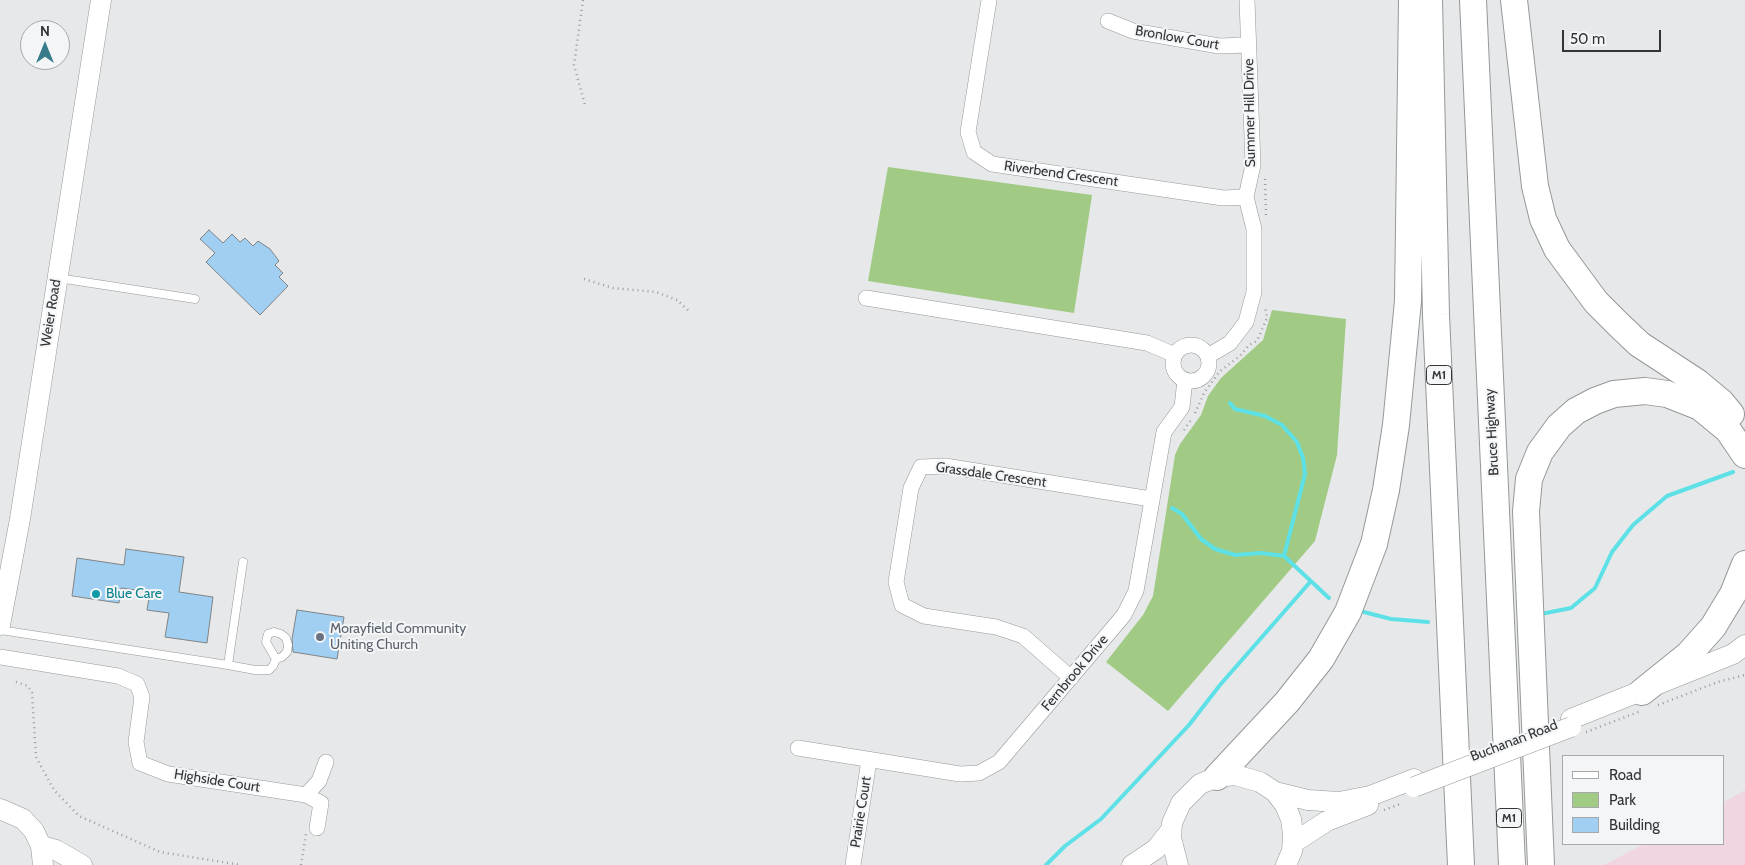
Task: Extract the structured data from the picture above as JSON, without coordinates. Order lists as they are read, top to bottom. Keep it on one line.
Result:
{"streets":{"highway":["M1","Bruce Highway"],"main road":["Weier Road","Buchanan Road"],"street":["Bronlow Court","Summer Hill Drive","Riverbend Crescent","Grassdale Crescent","Fernbrook Drive","Highside Court","Prairie Court"]},"crossings":[["Bronlow Court","Summer Hill Drive"],["Summer Hill Drive","Riverbend Crescent"],["Summer Hill Drive","Fernbrook Drive"],["Grassdale Crescent","Fernbrook Drive"],["Fernbrook Drive","Prairie Court"]],"places":["Blue Care","Morayfield Community Uniting Church"],"legend":["Road","Park","Building"],"scale_bar":"50 m","north":"top"}
